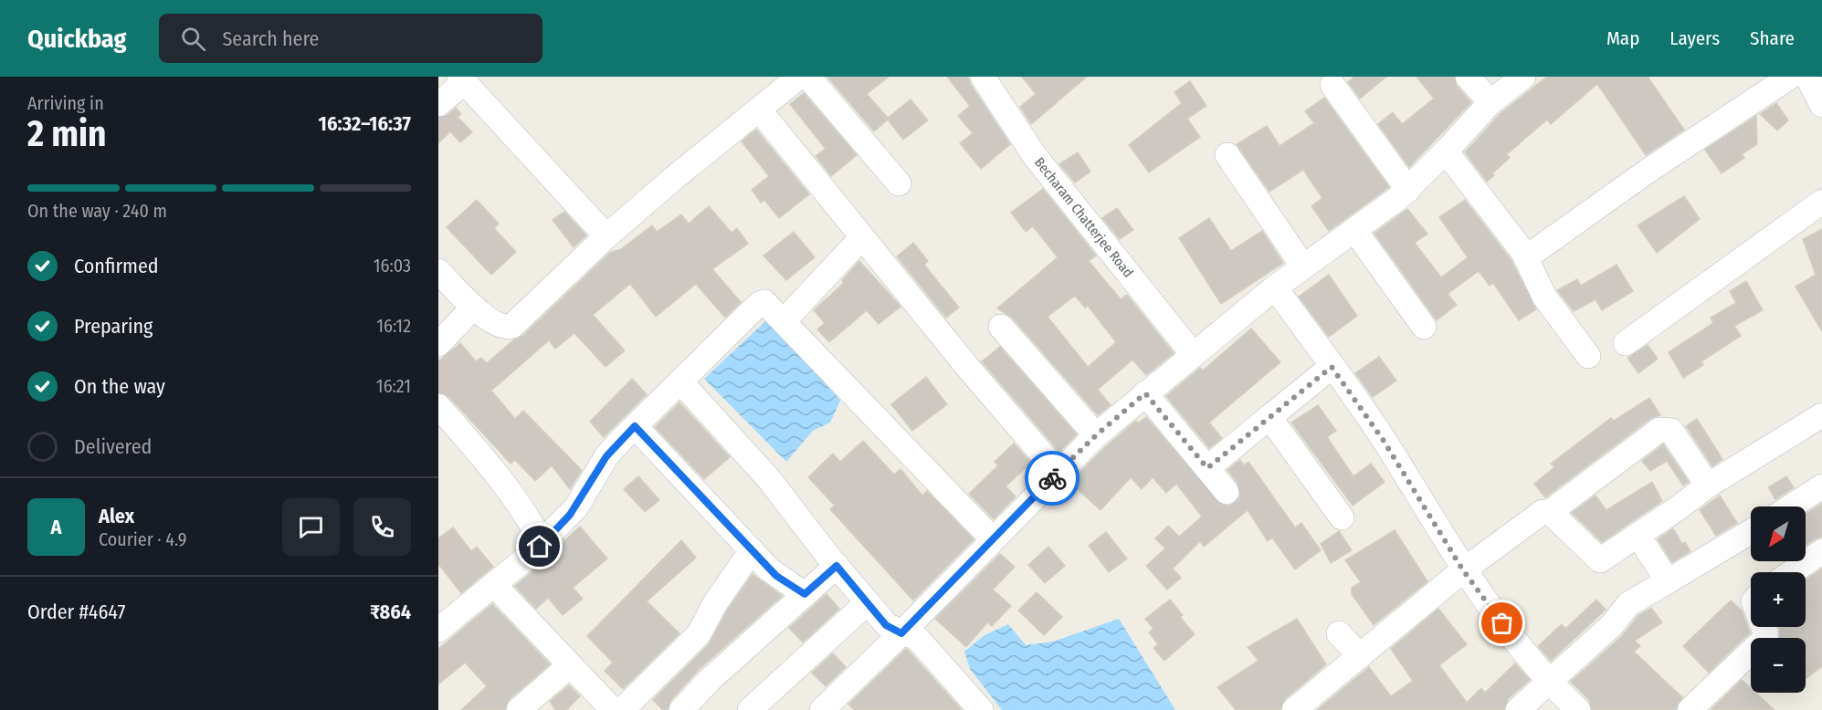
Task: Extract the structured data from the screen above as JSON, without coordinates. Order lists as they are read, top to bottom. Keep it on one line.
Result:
{"streets":{"street":["Becharam Chatterjee Road"]},"north":"bottom left","page":{"header":"Quickbag","search":"Search here","nav":["Map","Layers","Share"],"heading":["2 min","Arriving in","16:32–16:37"],"panel":["Alex","Courier · 4.9","Order #4647","₹864"],"bar":"On the way · 240 m","list":[["Confirmed","16:03"],["Preparing","16:12"],["On the way","16:21"],"Delivered"],"round":"A","map_buttons":["+","−"]}}
